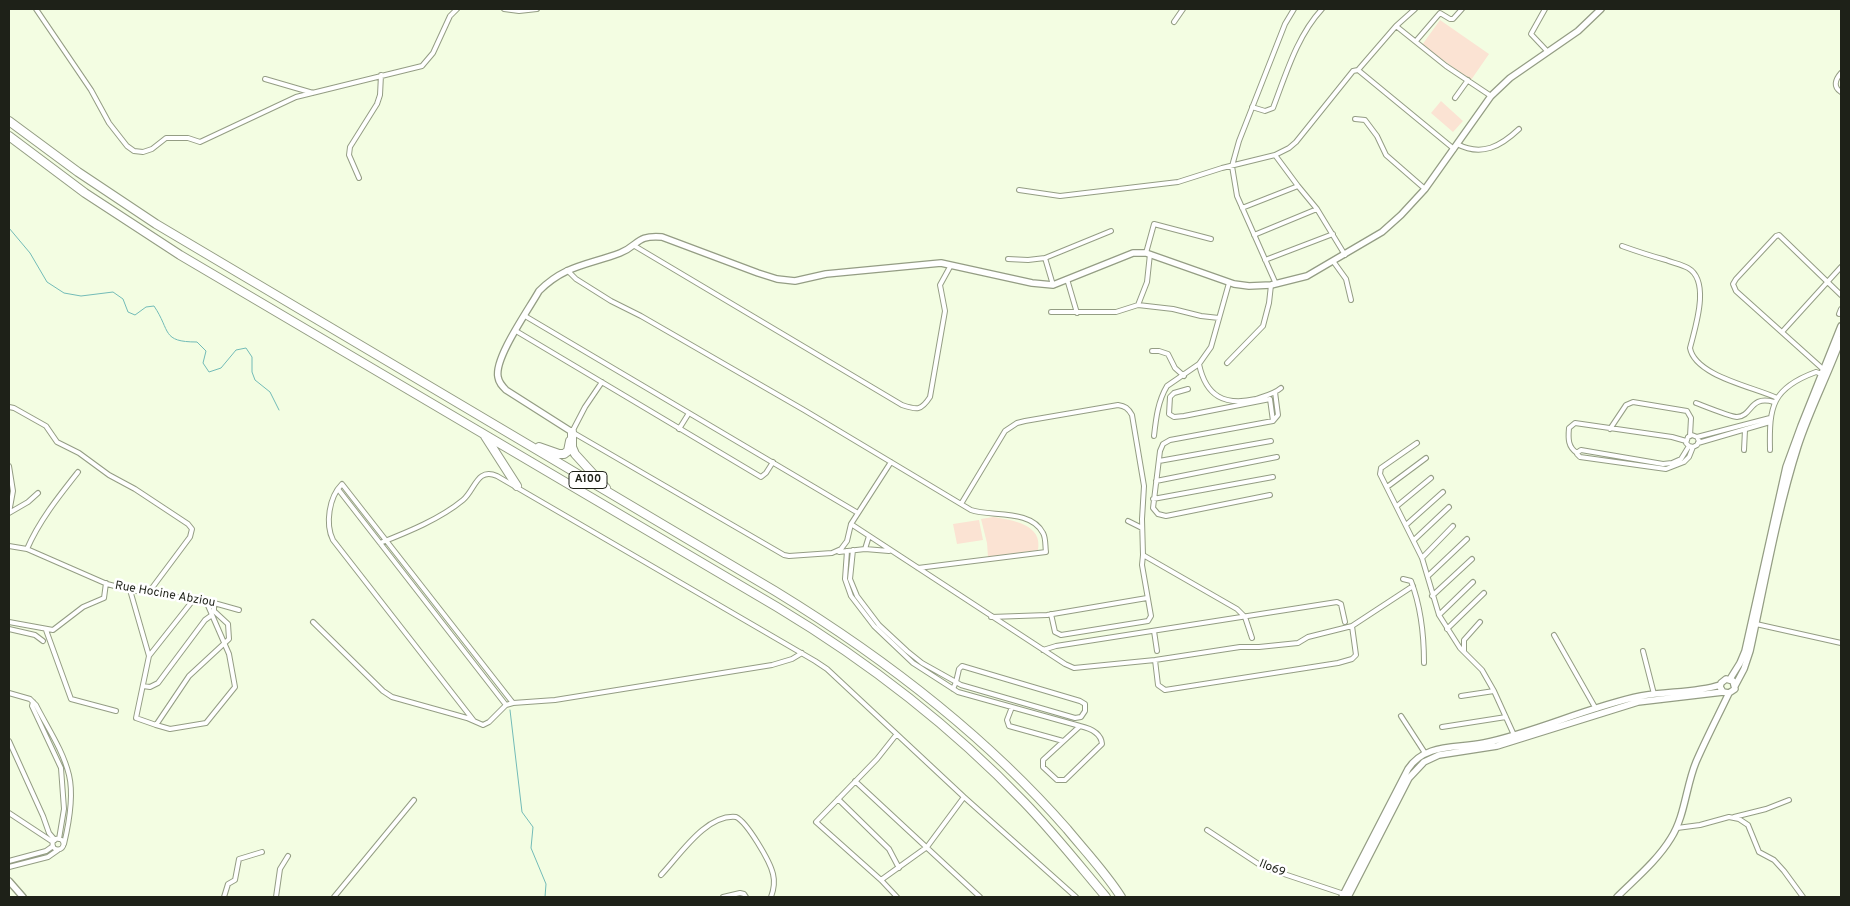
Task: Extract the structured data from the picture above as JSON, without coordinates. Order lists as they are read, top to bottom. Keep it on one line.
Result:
{"streets":{"highway":["A100"],"street":["Rue Hocine Abziou","Ilo69"]}}
